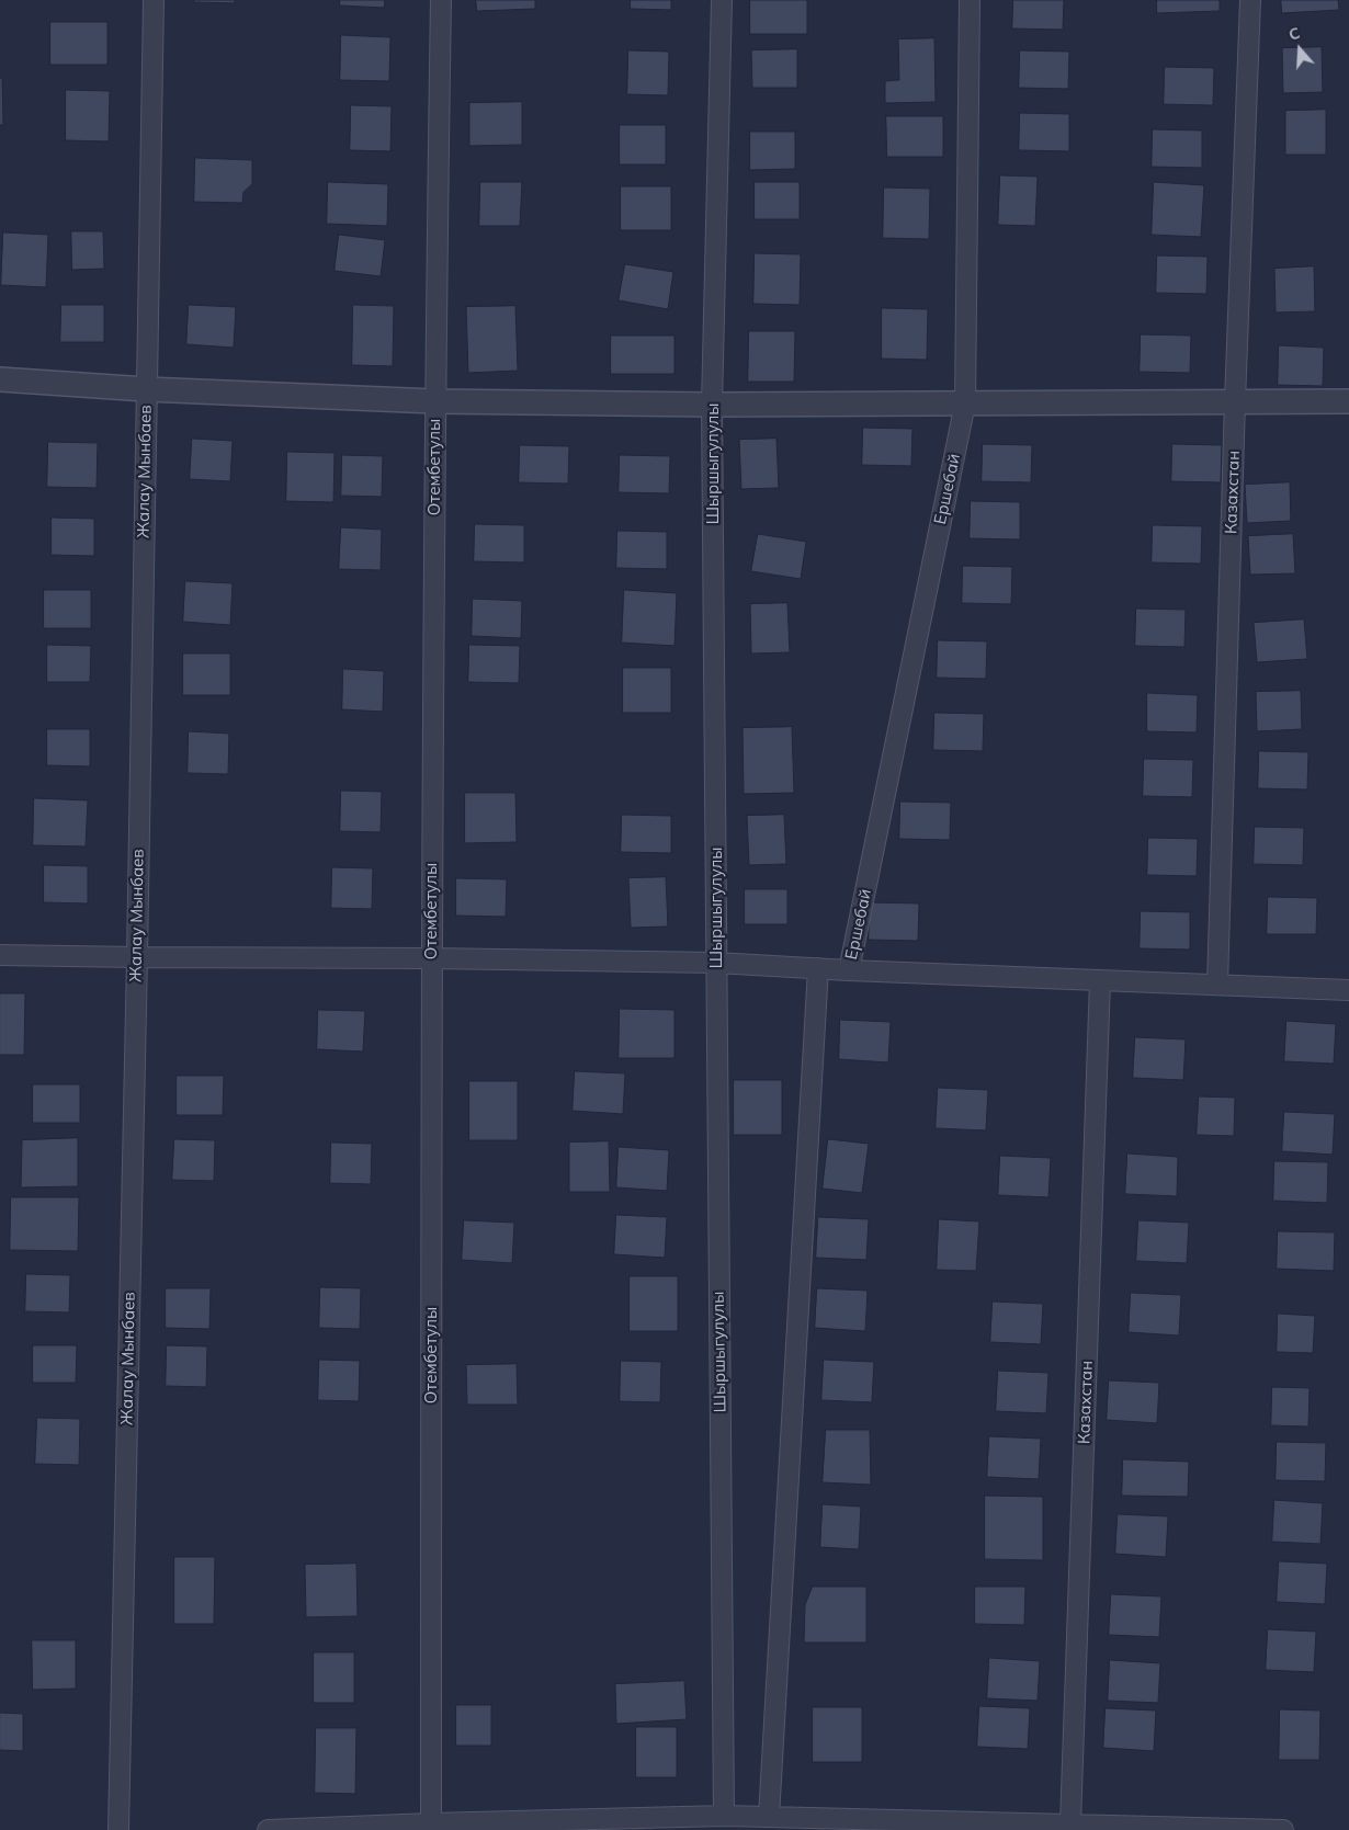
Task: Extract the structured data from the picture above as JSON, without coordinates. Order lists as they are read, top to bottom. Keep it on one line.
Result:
{"streets":{"street":["Шыршыгулулы","Отембетулы","Жалау Мынбаев","Ершебай","Казахстан"]},"north":"top"}
